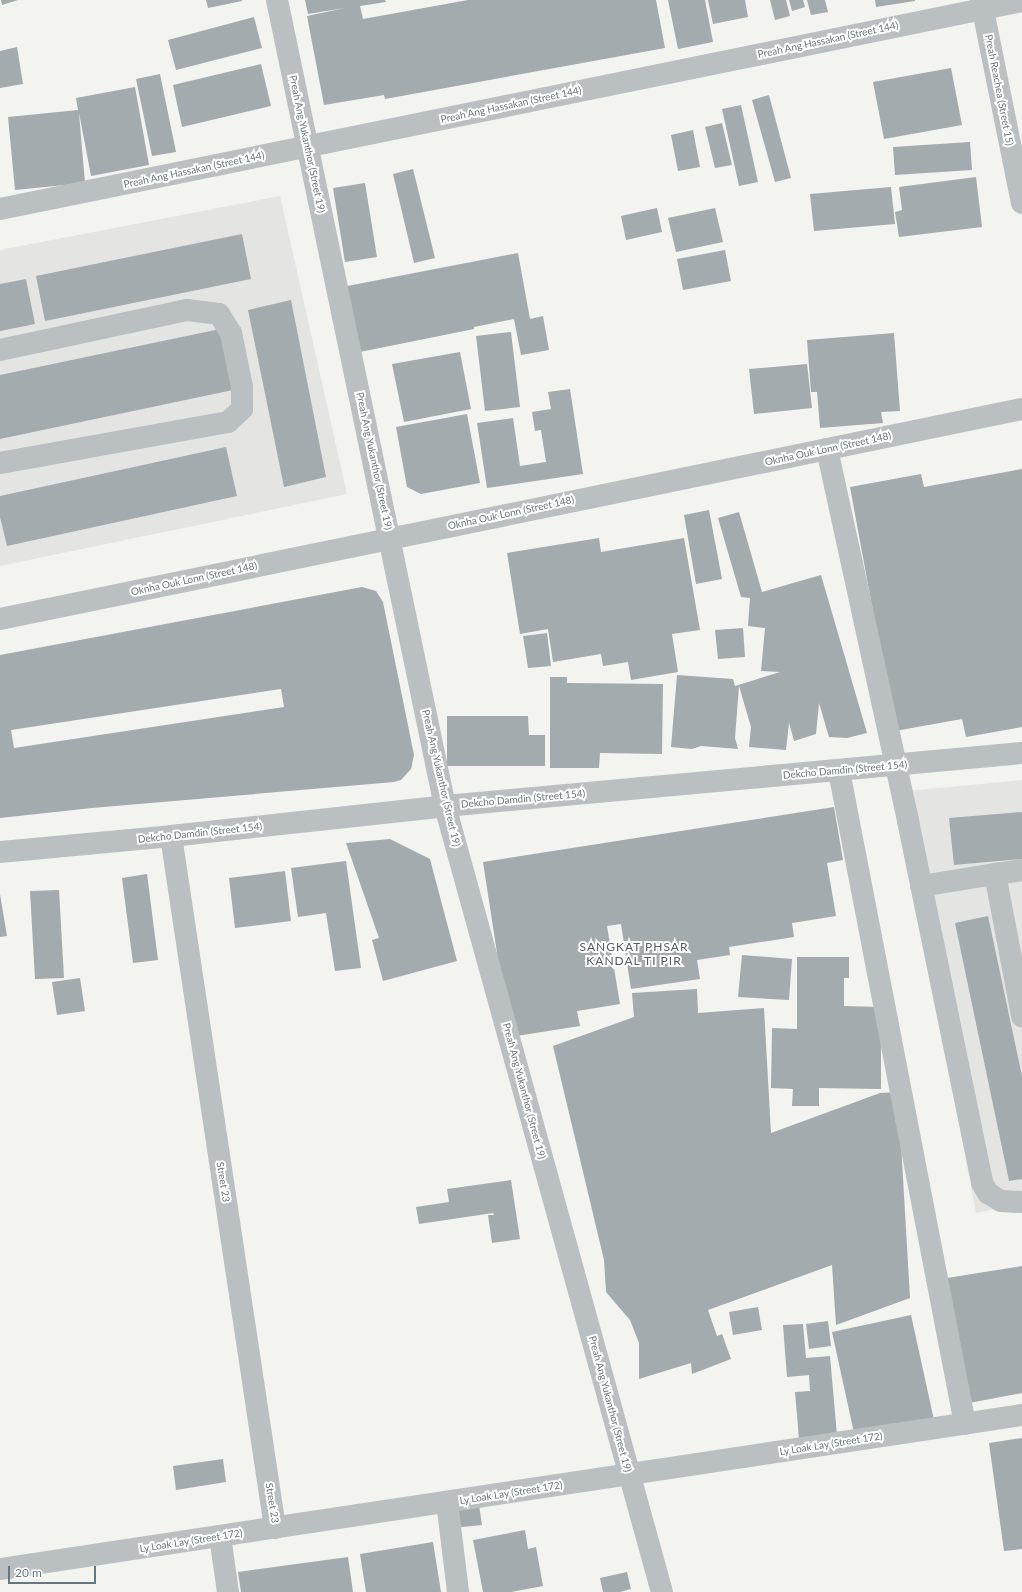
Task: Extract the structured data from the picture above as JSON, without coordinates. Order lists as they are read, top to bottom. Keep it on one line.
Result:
{"streets":{"street":["Preah Ang Hassakan (Street 144)","Preah Reachea (Street 15)","Preah Ang Yukanthor (Street 19)","Oknha Ouk Lonn (Street 148)","Dekcho Damdin (Street 154)","Street 23","Ly Loak Lay (Street 172)"]},"crossings":[["Preah Ang Hassakan (Street 144)","Preah Reachea (Street 15)"],["Preah Ang Hassakan (Street 144)","Preah Ang Yukanthor (Street 19)"],["Preah Ang Yukanthor (Street 19)","Oknha Ouk Lonn (Street 148)"],["Preah Ang Yukanthor (Street 19)","Dekcho Damdin (Street 154)"],["Preah Ang Yukanthor (Street 19)","Ly Loak Lay (Street 172)"],["Dekcho Damdin (Street 154)","Street 23"],["Street 23","Ly Loak Lay (Street 172)"]],"districts":["SANGKAT PHSAR KANDAL TI PIR"],"scale_bar":"20 m"}
